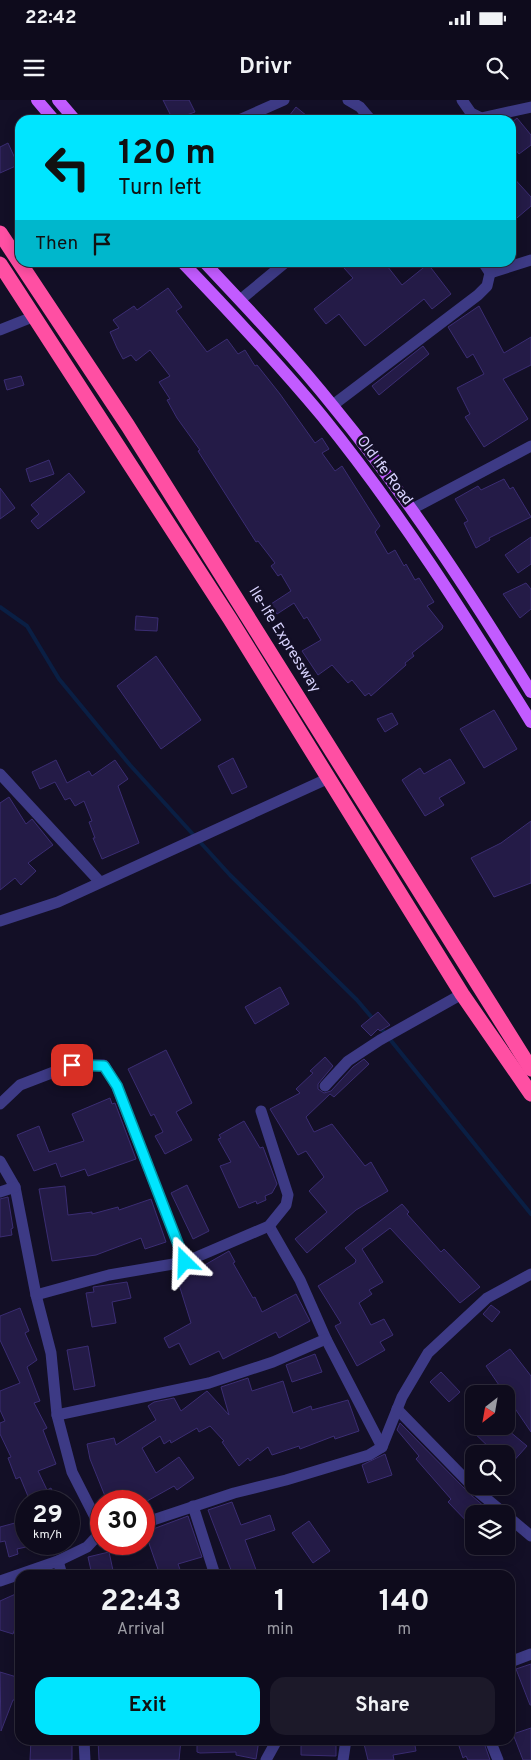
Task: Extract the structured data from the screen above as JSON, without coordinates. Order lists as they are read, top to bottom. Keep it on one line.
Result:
{"streets":{"highway":["Ile-Ife Expressway"],"main road":["Old Ife Road"]},"north":"bottom left","page":{"status":"22:42","header":"Drivr","turn":["120 m","Turn left"],"then":"Then","speed":"29 km/h","limit":"30","eta":["22:43","Arrival","1","min","140","m"],"buttons":["Exit","Share"]}}
